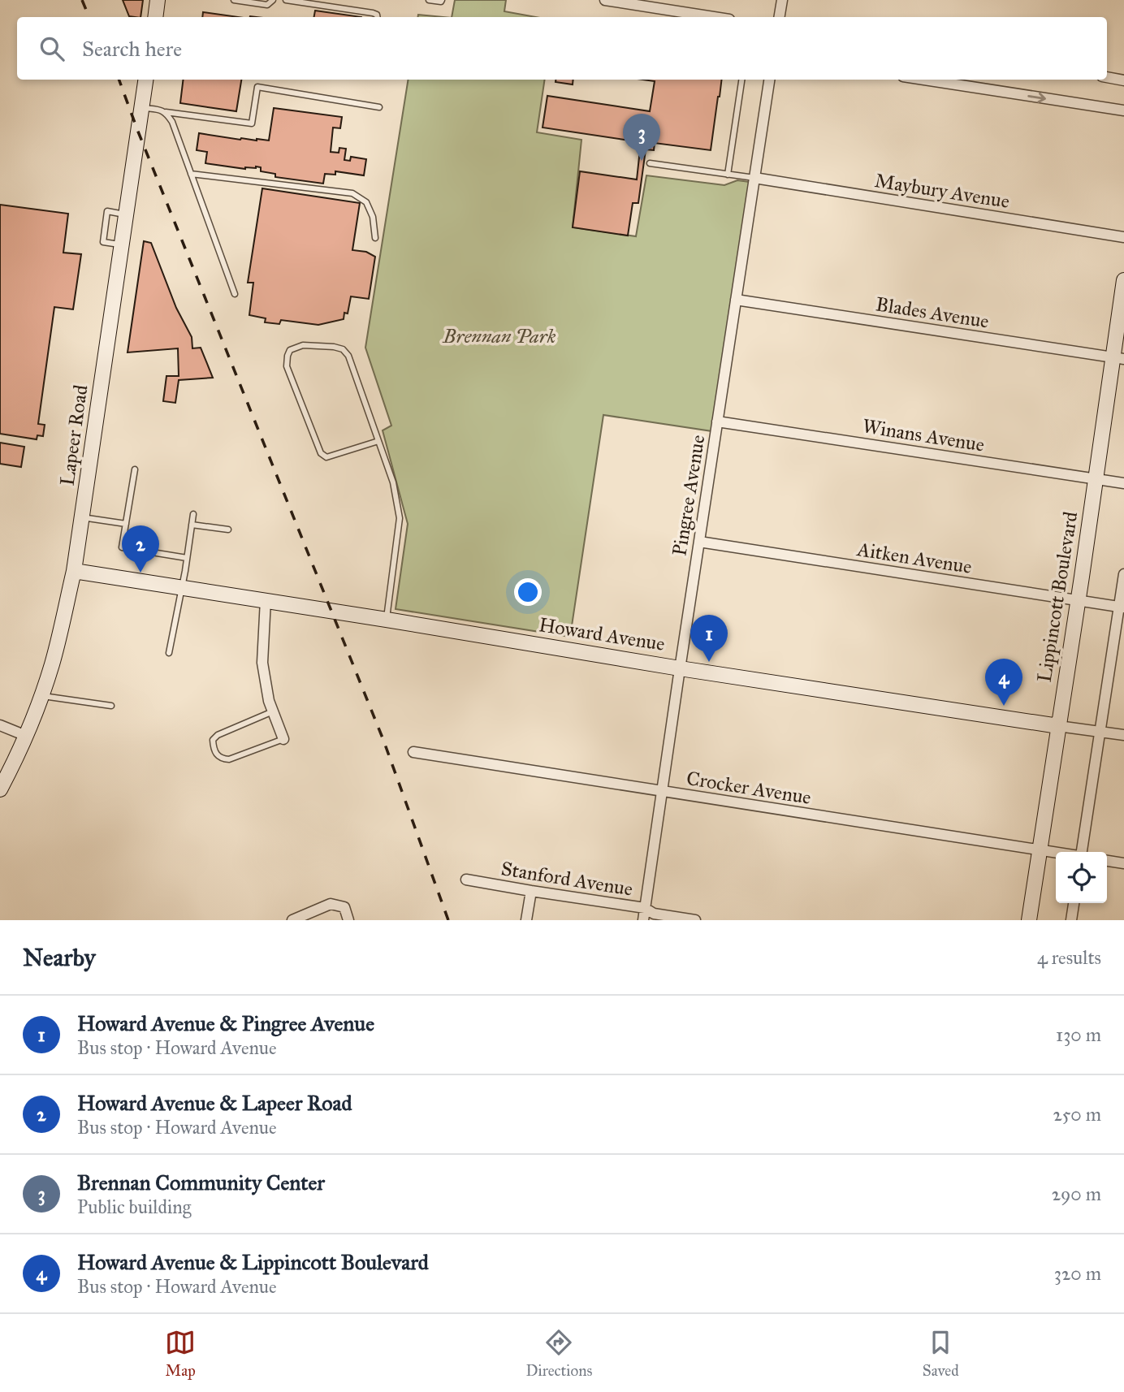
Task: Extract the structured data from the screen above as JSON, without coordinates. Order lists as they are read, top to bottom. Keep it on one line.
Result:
{"streets":{"street":["Maybury Avenue","Blades Avenue","Lapeer Road","Winans Avenue","Pingree Avenue","Aitken Avenue","Lippincott Boulevard","Howard Avenue","Crocker Avenue","Stanford Avenue"]},"crossings":[["Maybury Avenue","Pingree Avenue"],["Blades Avenue","Pingree Avenue"],["Blades Avenue","Lippincott Boulevard"],["Lapeer Road","Howard Avenue"],["Winans Avenue","Pingree Avenue"],["Winans Avenue","Lippincott Boulevard"],["Pingree Avenue","Aitken Avenue"],["Pingree Avenue","Howard Avenue"],["Pingree Avenue","Crocker Avenue"],["Pingree Avenue","Stanford Avenue"],["Aitken Avenue","Lippincott Boulevard"],["Lippincott Boulevard","Howard Avenue"],["Lippincott Boulevard","Crocker Avenue"]],"parks":["Brennan Park"],"page":{"search":"Search here","pins":["3","2","1","4"],"heading":["Nearby","4 results"],"list":[{"mark":"1","name":"Howard Avenue & Pingree Avenue","note":"Bus stop · Howard Avenue","value":"130 m"},{"mark":"2","name":"Howard Avenue & Lapeer Road","note":"Bus stop · Howard Avenue","value":"250 m"},{"mark":"3","name":"Brennan Community Center","note":"Public building","value":"290 m"},{"mark":"4","name":"Howard Avenue & Lippincott Boulevard","note":"Bus stop · Howard Avenue","value":"320 m"}],"nav":["Map","Directions","Saved"]}}
